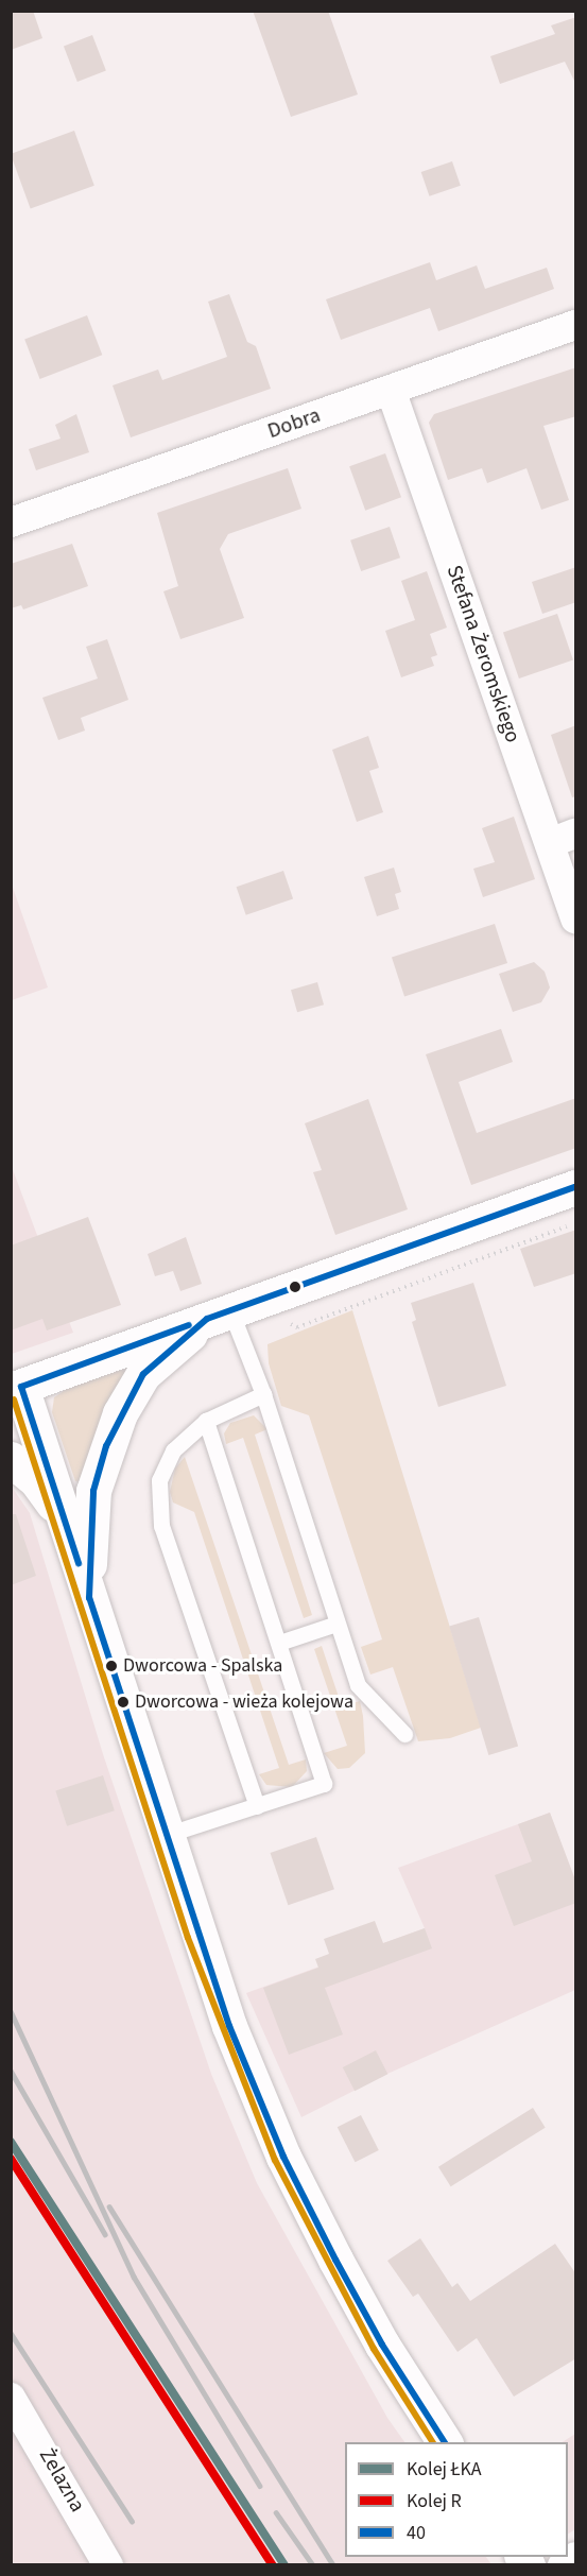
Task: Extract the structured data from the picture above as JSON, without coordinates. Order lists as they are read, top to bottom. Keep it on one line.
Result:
{"streets":{"street":["Dobra","Stefana Żeromskiego","Żelazna"]},"crossings":[["Dobra","Stefana Żeromskiego"]],"places":["Dworcowa - Spalska","Dworcowa - wieża kolejowa"],"lines":["transit line 40","rail line ŁKA","rail line R"],"legend":["Kolej ŁKA","Kolej R","40"]}
